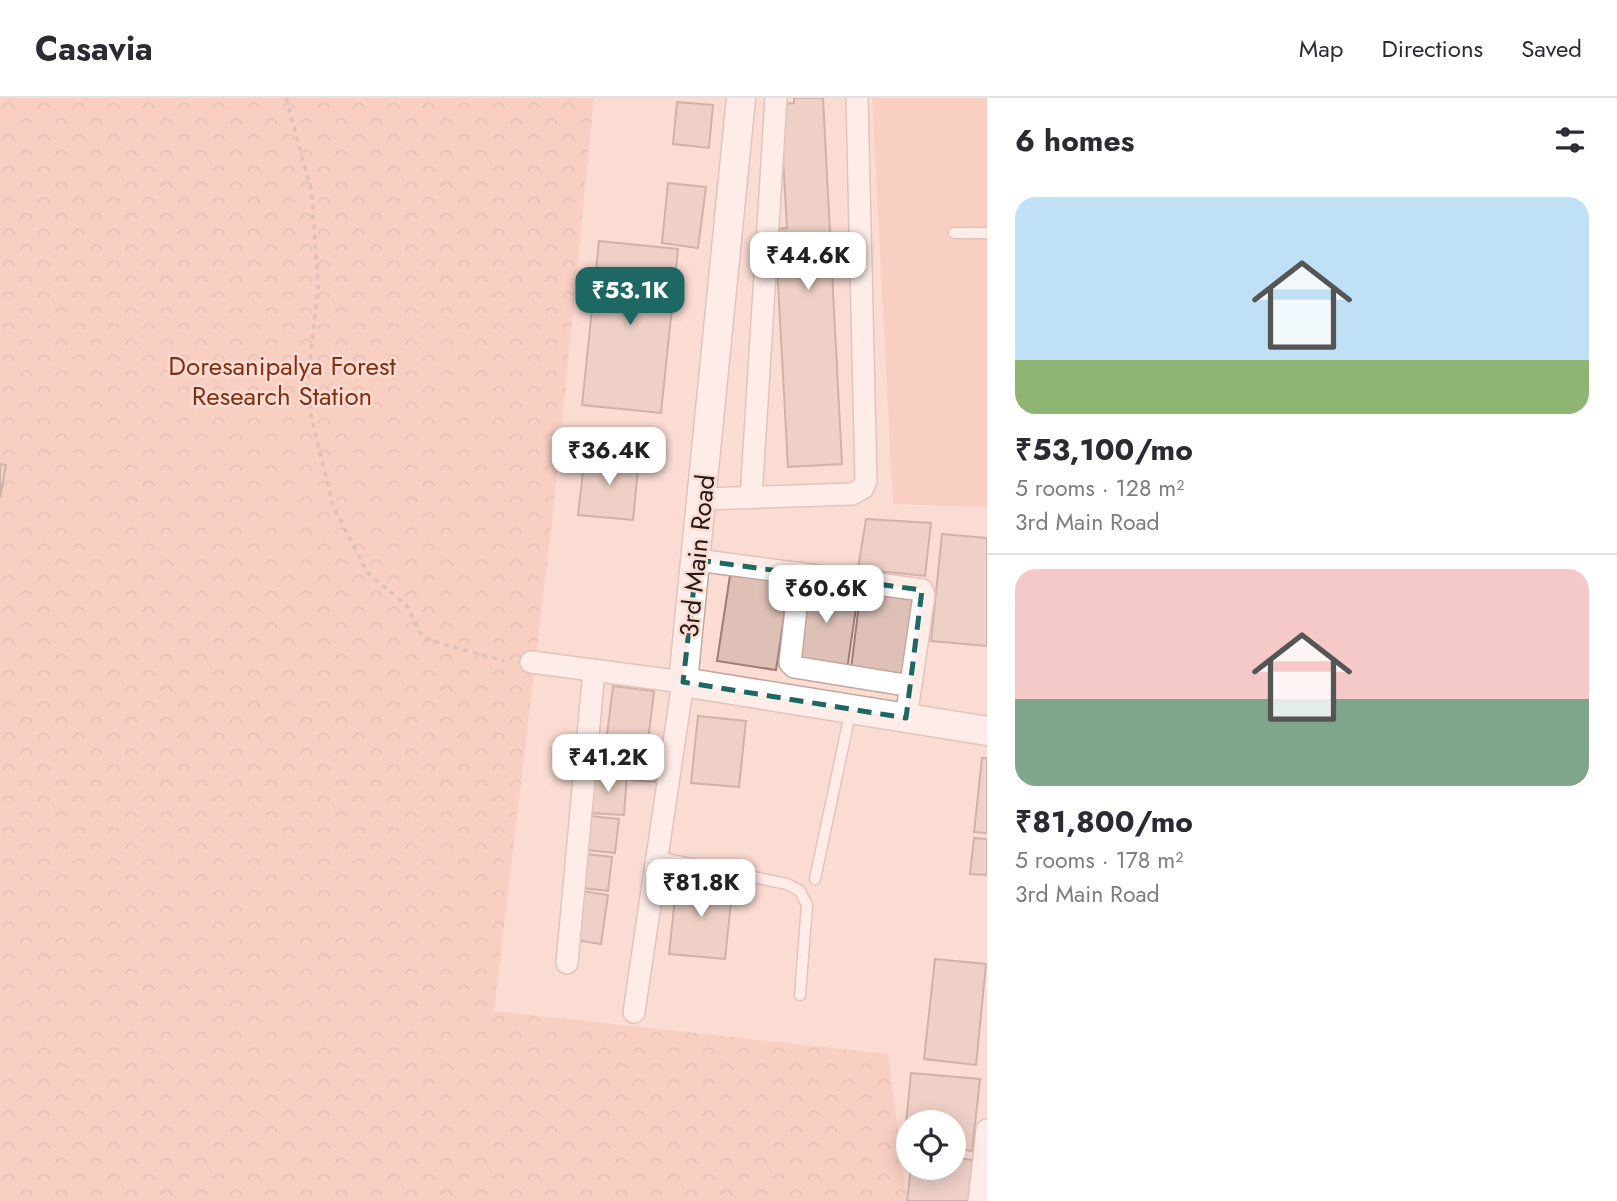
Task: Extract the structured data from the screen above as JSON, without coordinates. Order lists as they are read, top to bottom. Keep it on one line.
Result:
{"streets":{"street":["3rd Main Road"]},"parks":["Doresanipalya Forest Research Station"],"page":{"header":"Casavia","nav":["Map","Directions","Saved"],"heading":"6 homes","list":[{"name":"₹53,100/mo","note":"5 rooms · 128 m² · 3rd Main Road"},{"name":"₹81,800/mo","note":"5 rooms · 178 m² · 3rd Main Road"}],"price":["₹44.6K","₹53.1K","₹36.4K","₹60.6K","₹41.2K","₹81.8K"]}}
